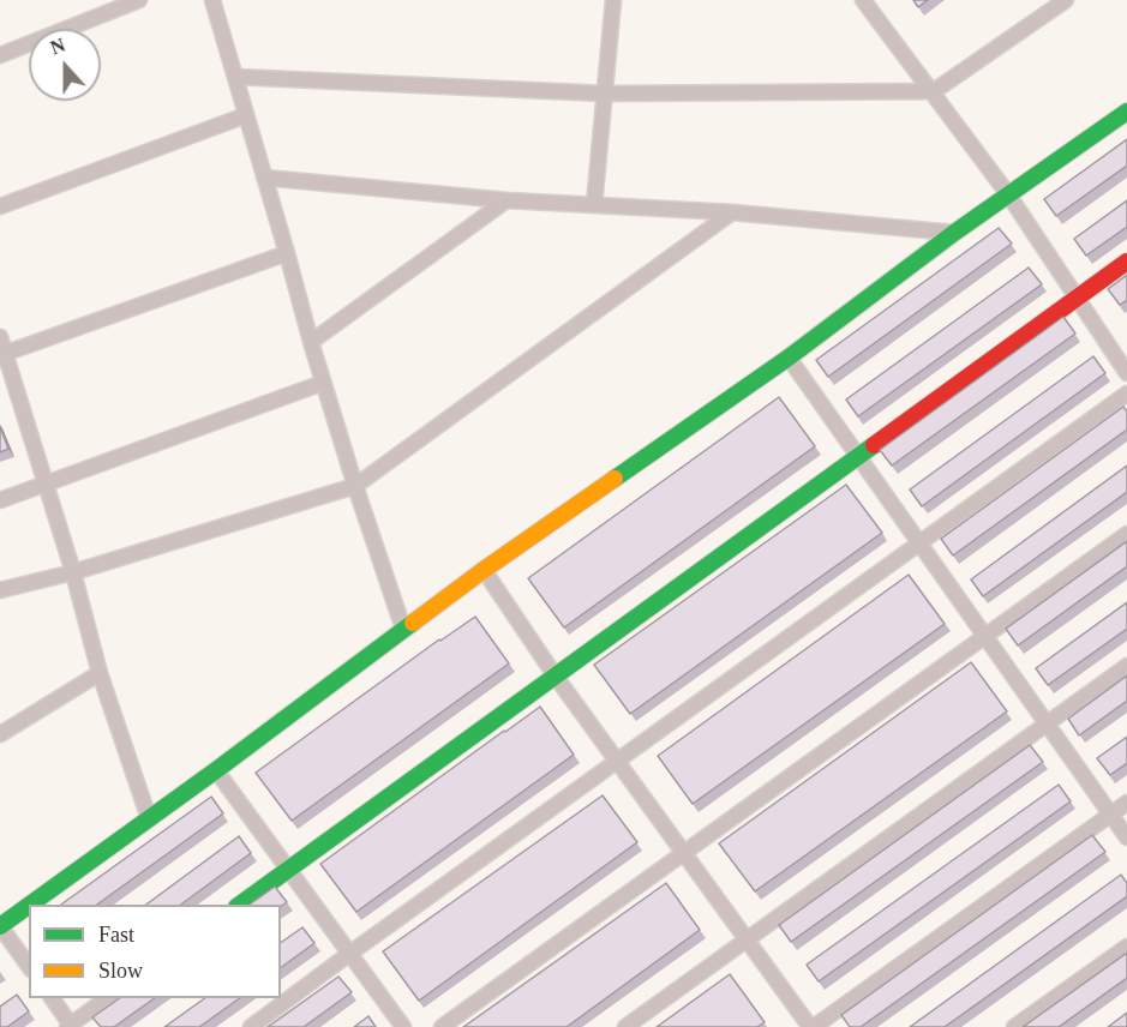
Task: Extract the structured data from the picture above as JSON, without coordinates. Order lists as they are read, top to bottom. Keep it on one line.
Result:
{"legend":["Fast","Slow"],"north":"top"}
